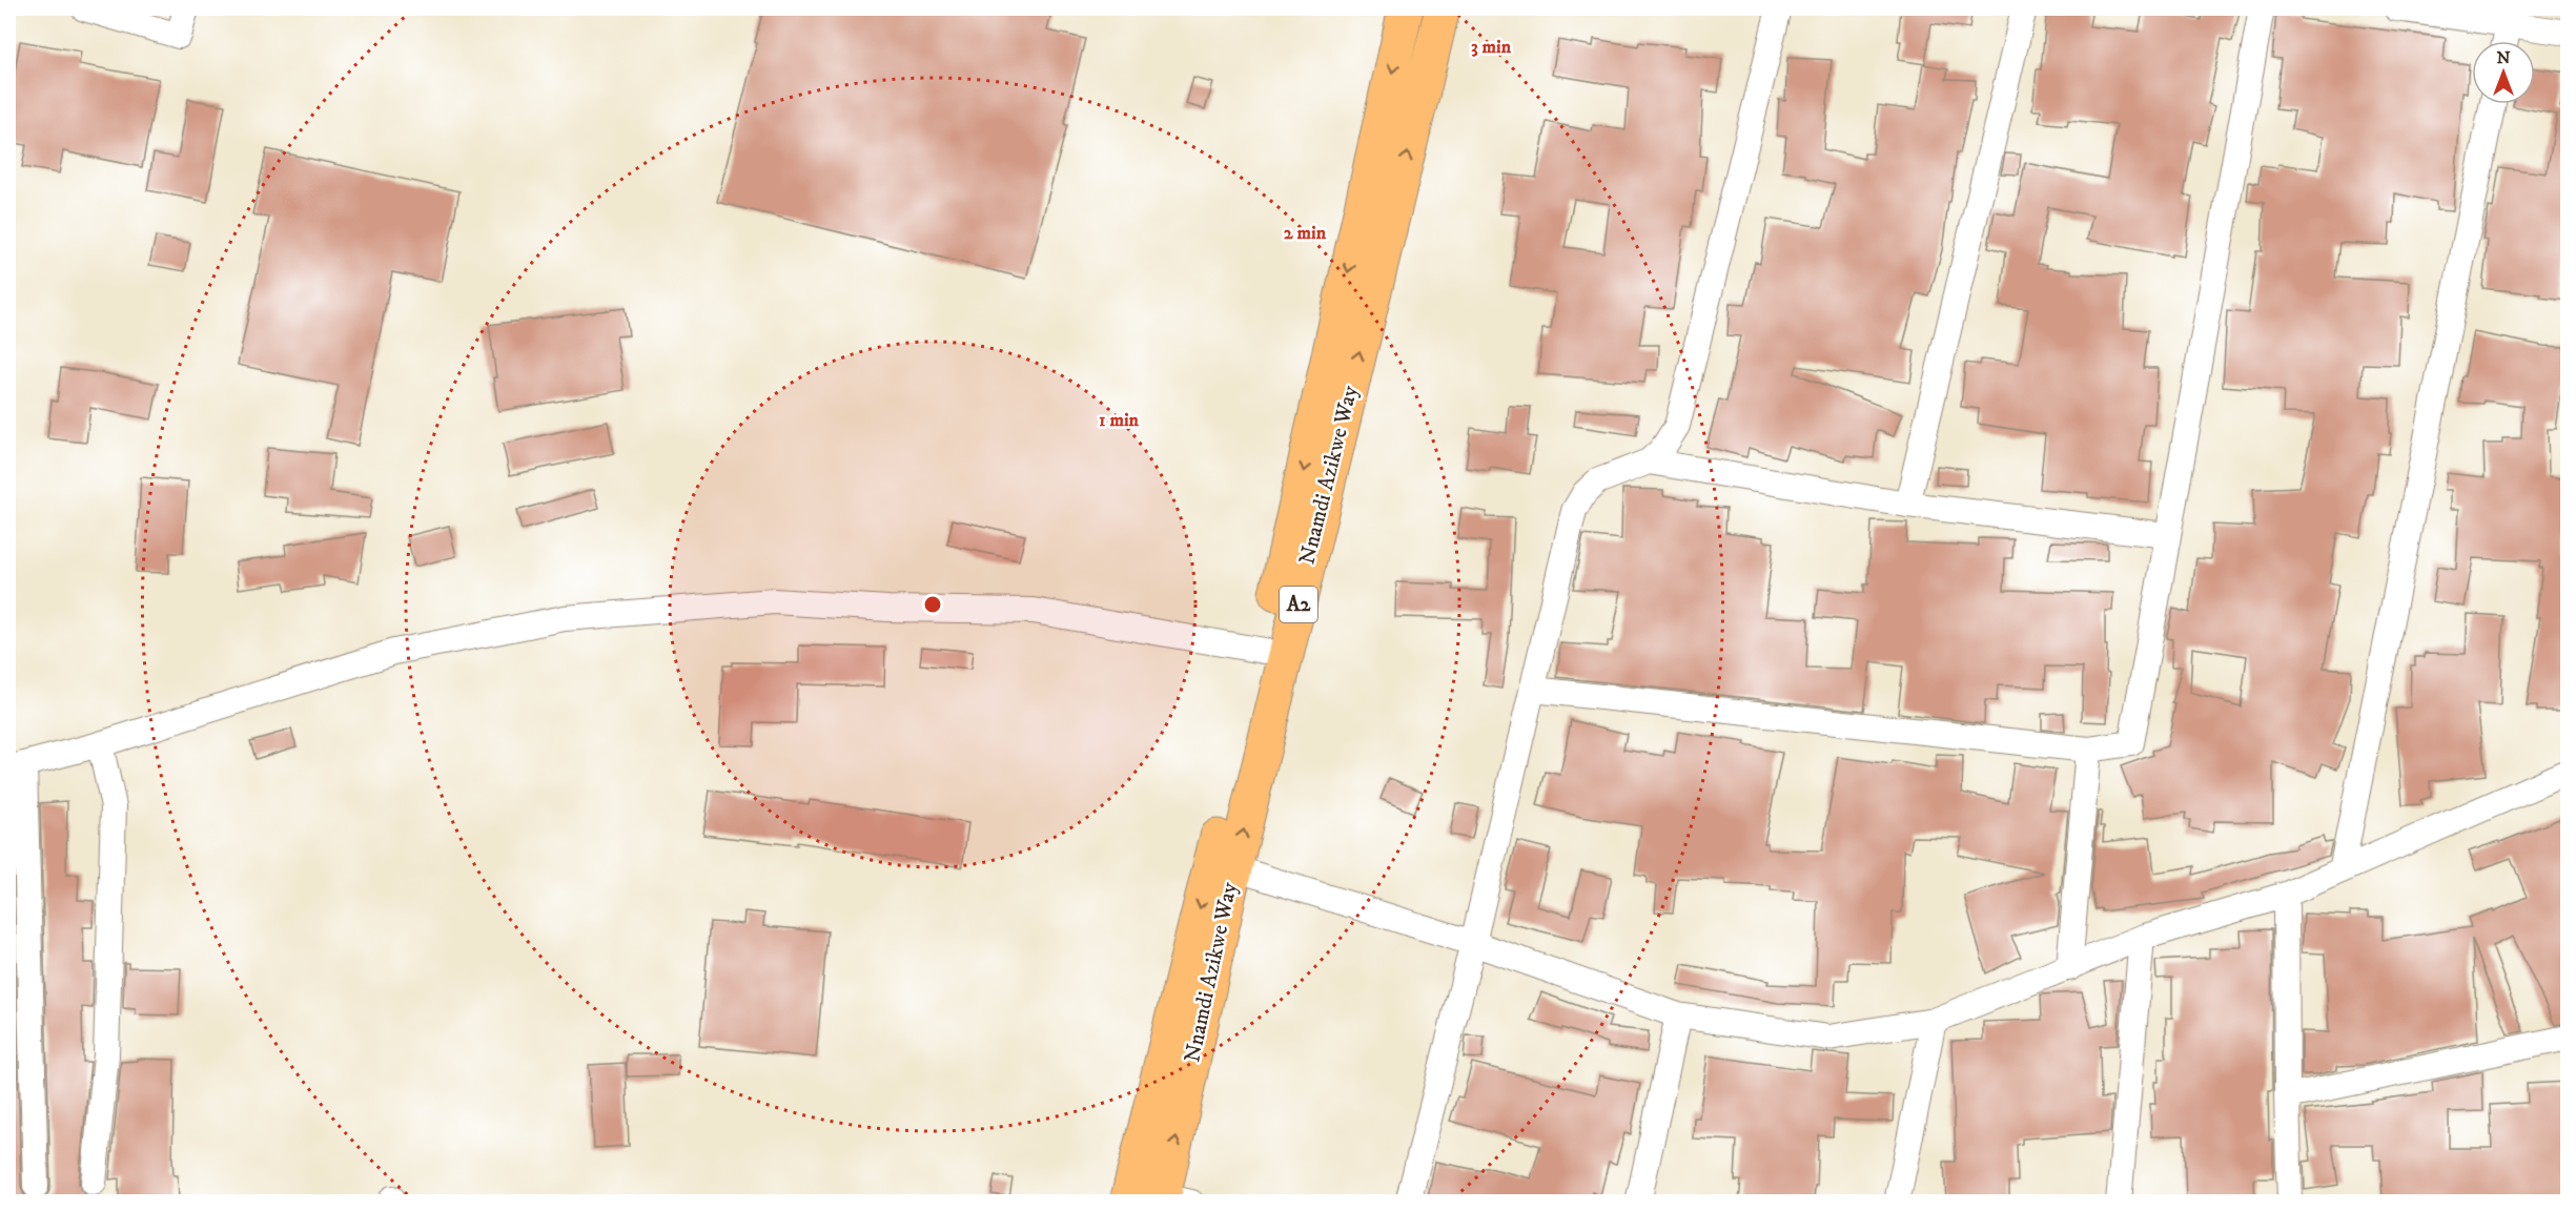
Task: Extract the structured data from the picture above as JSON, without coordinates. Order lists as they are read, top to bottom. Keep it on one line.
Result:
{"streets":{"highway":["Nnamdi Azikwe Way","A2"]},"north":"top","rings":["3 min","2 min","1 min"]}
